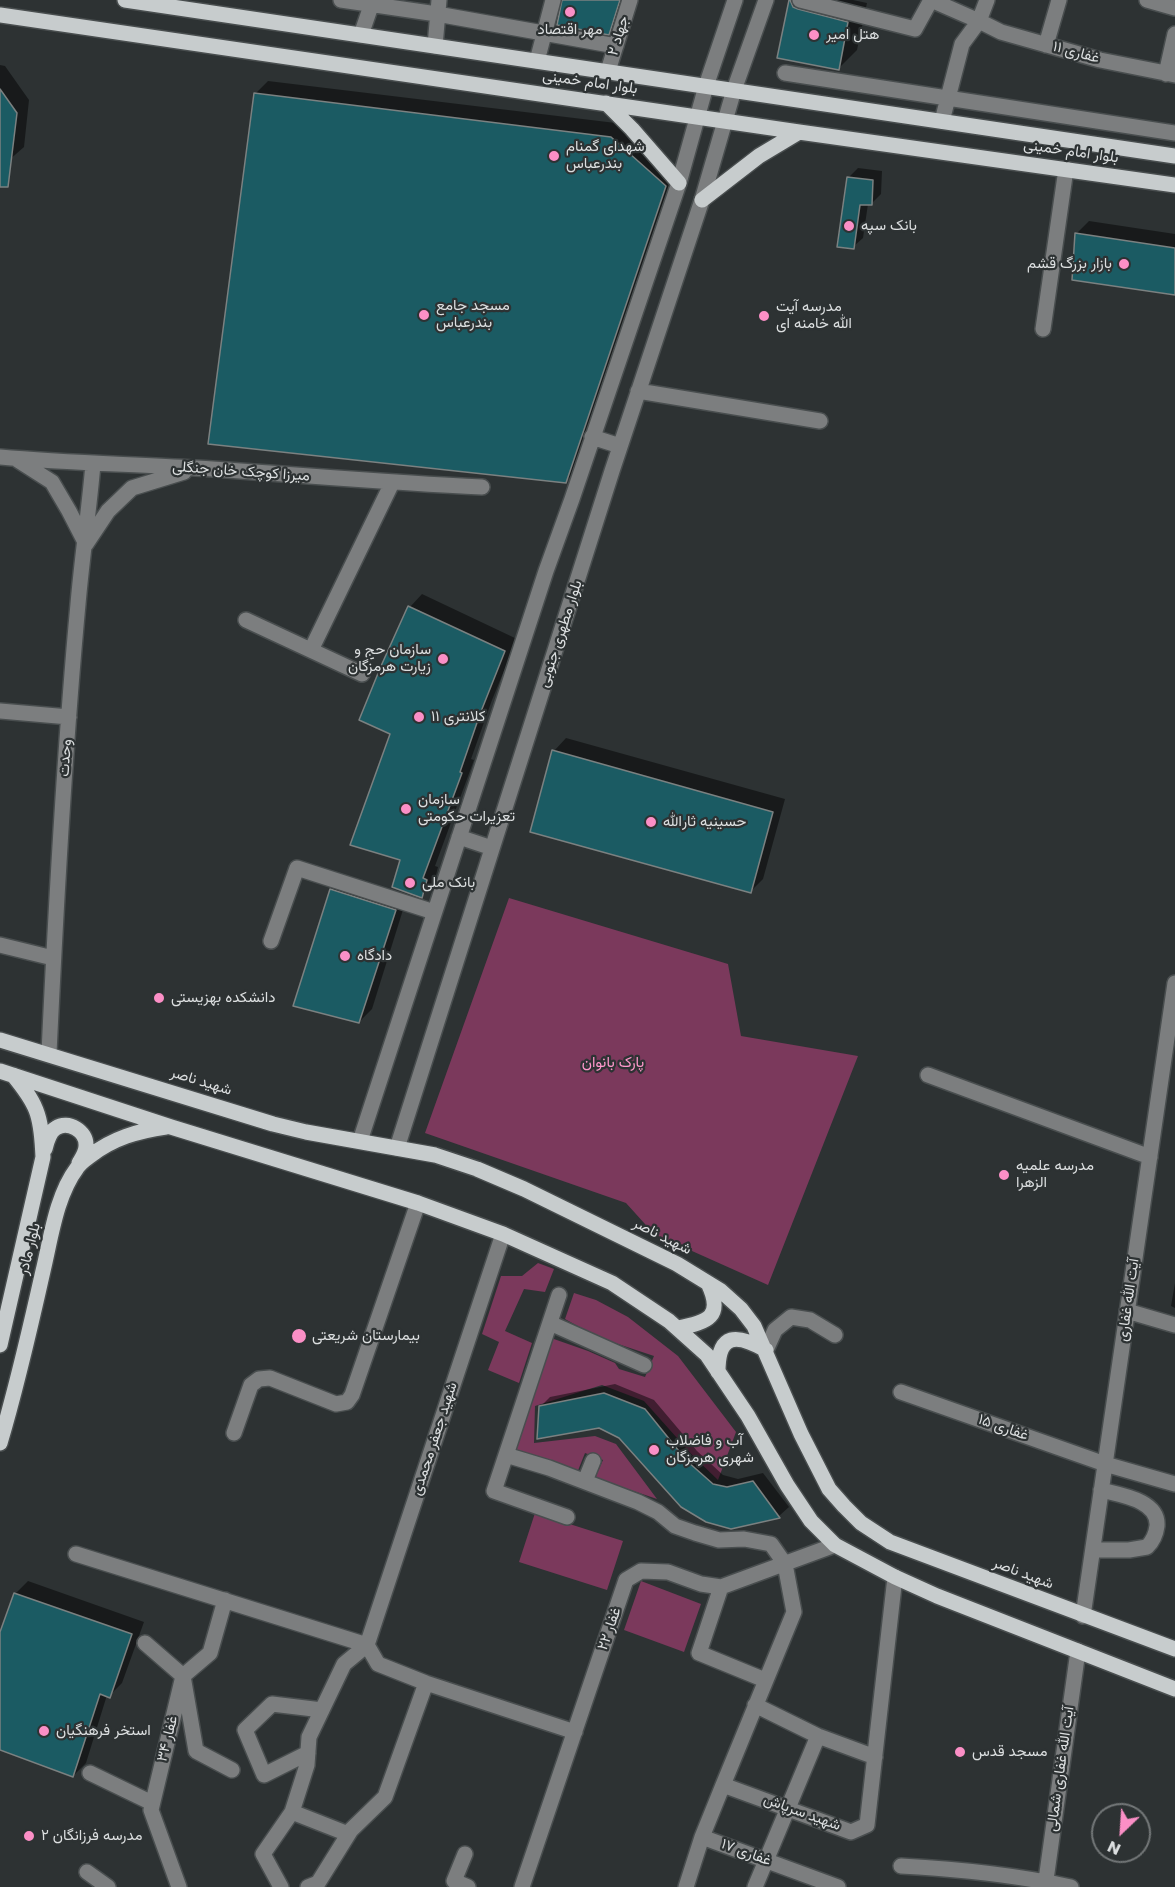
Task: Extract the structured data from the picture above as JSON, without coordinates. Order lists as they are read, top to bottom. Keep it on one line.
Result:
{"streets":{"main road":["بلوار امام خمینی","شهید ناصر","بلوار مادر"],"street":["جهاد ۲","غفاری ۱۱","میرزا کوچک خان جنگلی","بلوار مطهری جنوبی","وحدت","آیت الله غفاری","غفاری ۱۵","شهید جعفر محمدی","غفار ۲۲","غفار ۳۴","آیت الله غفاری شمالی","شهید سرپاش","غفاری ۱۷"]},"crossings":[["جهاد ۲","بلوار امام خمینی"],["بلوار امام خمینی","بلوار مطهری جنوبی"],["میرزا کوچک خان جنگلی","وحدت"],["بلوار مطهری جنوبی","شهید ناصر"],["وحدت","شهید ناصر"],["شهید ناصر","آیت الله غفاری"],["آیت الله غفاری","غفاری ۱۵"]],"parks":["پارک بانوان"],"places":["مهر اقتصاد","هتل امیر","شهدای گمنام بندرعباس","بانک سپه","بازار بزرگ قشم","مسجد جامع بندرعباس","مدرسه آیت الله خامنه ای","سازمان حج و زیارت هرمزگان","کلانتری ۱۱","سازمان تعزیرات حکومتی","حسینیه ثارالله","بانک ملی","دادگاه","دانشکده بهزیستی","مدرسه علمیه الزهرا","بیمارستان شریعتی","آب و فاضلاب شهری هرمزگان","استخر فرهنگیان","مسجد قدس","مدرسه فرزانگان ۲"],"north":"bottom left"}
